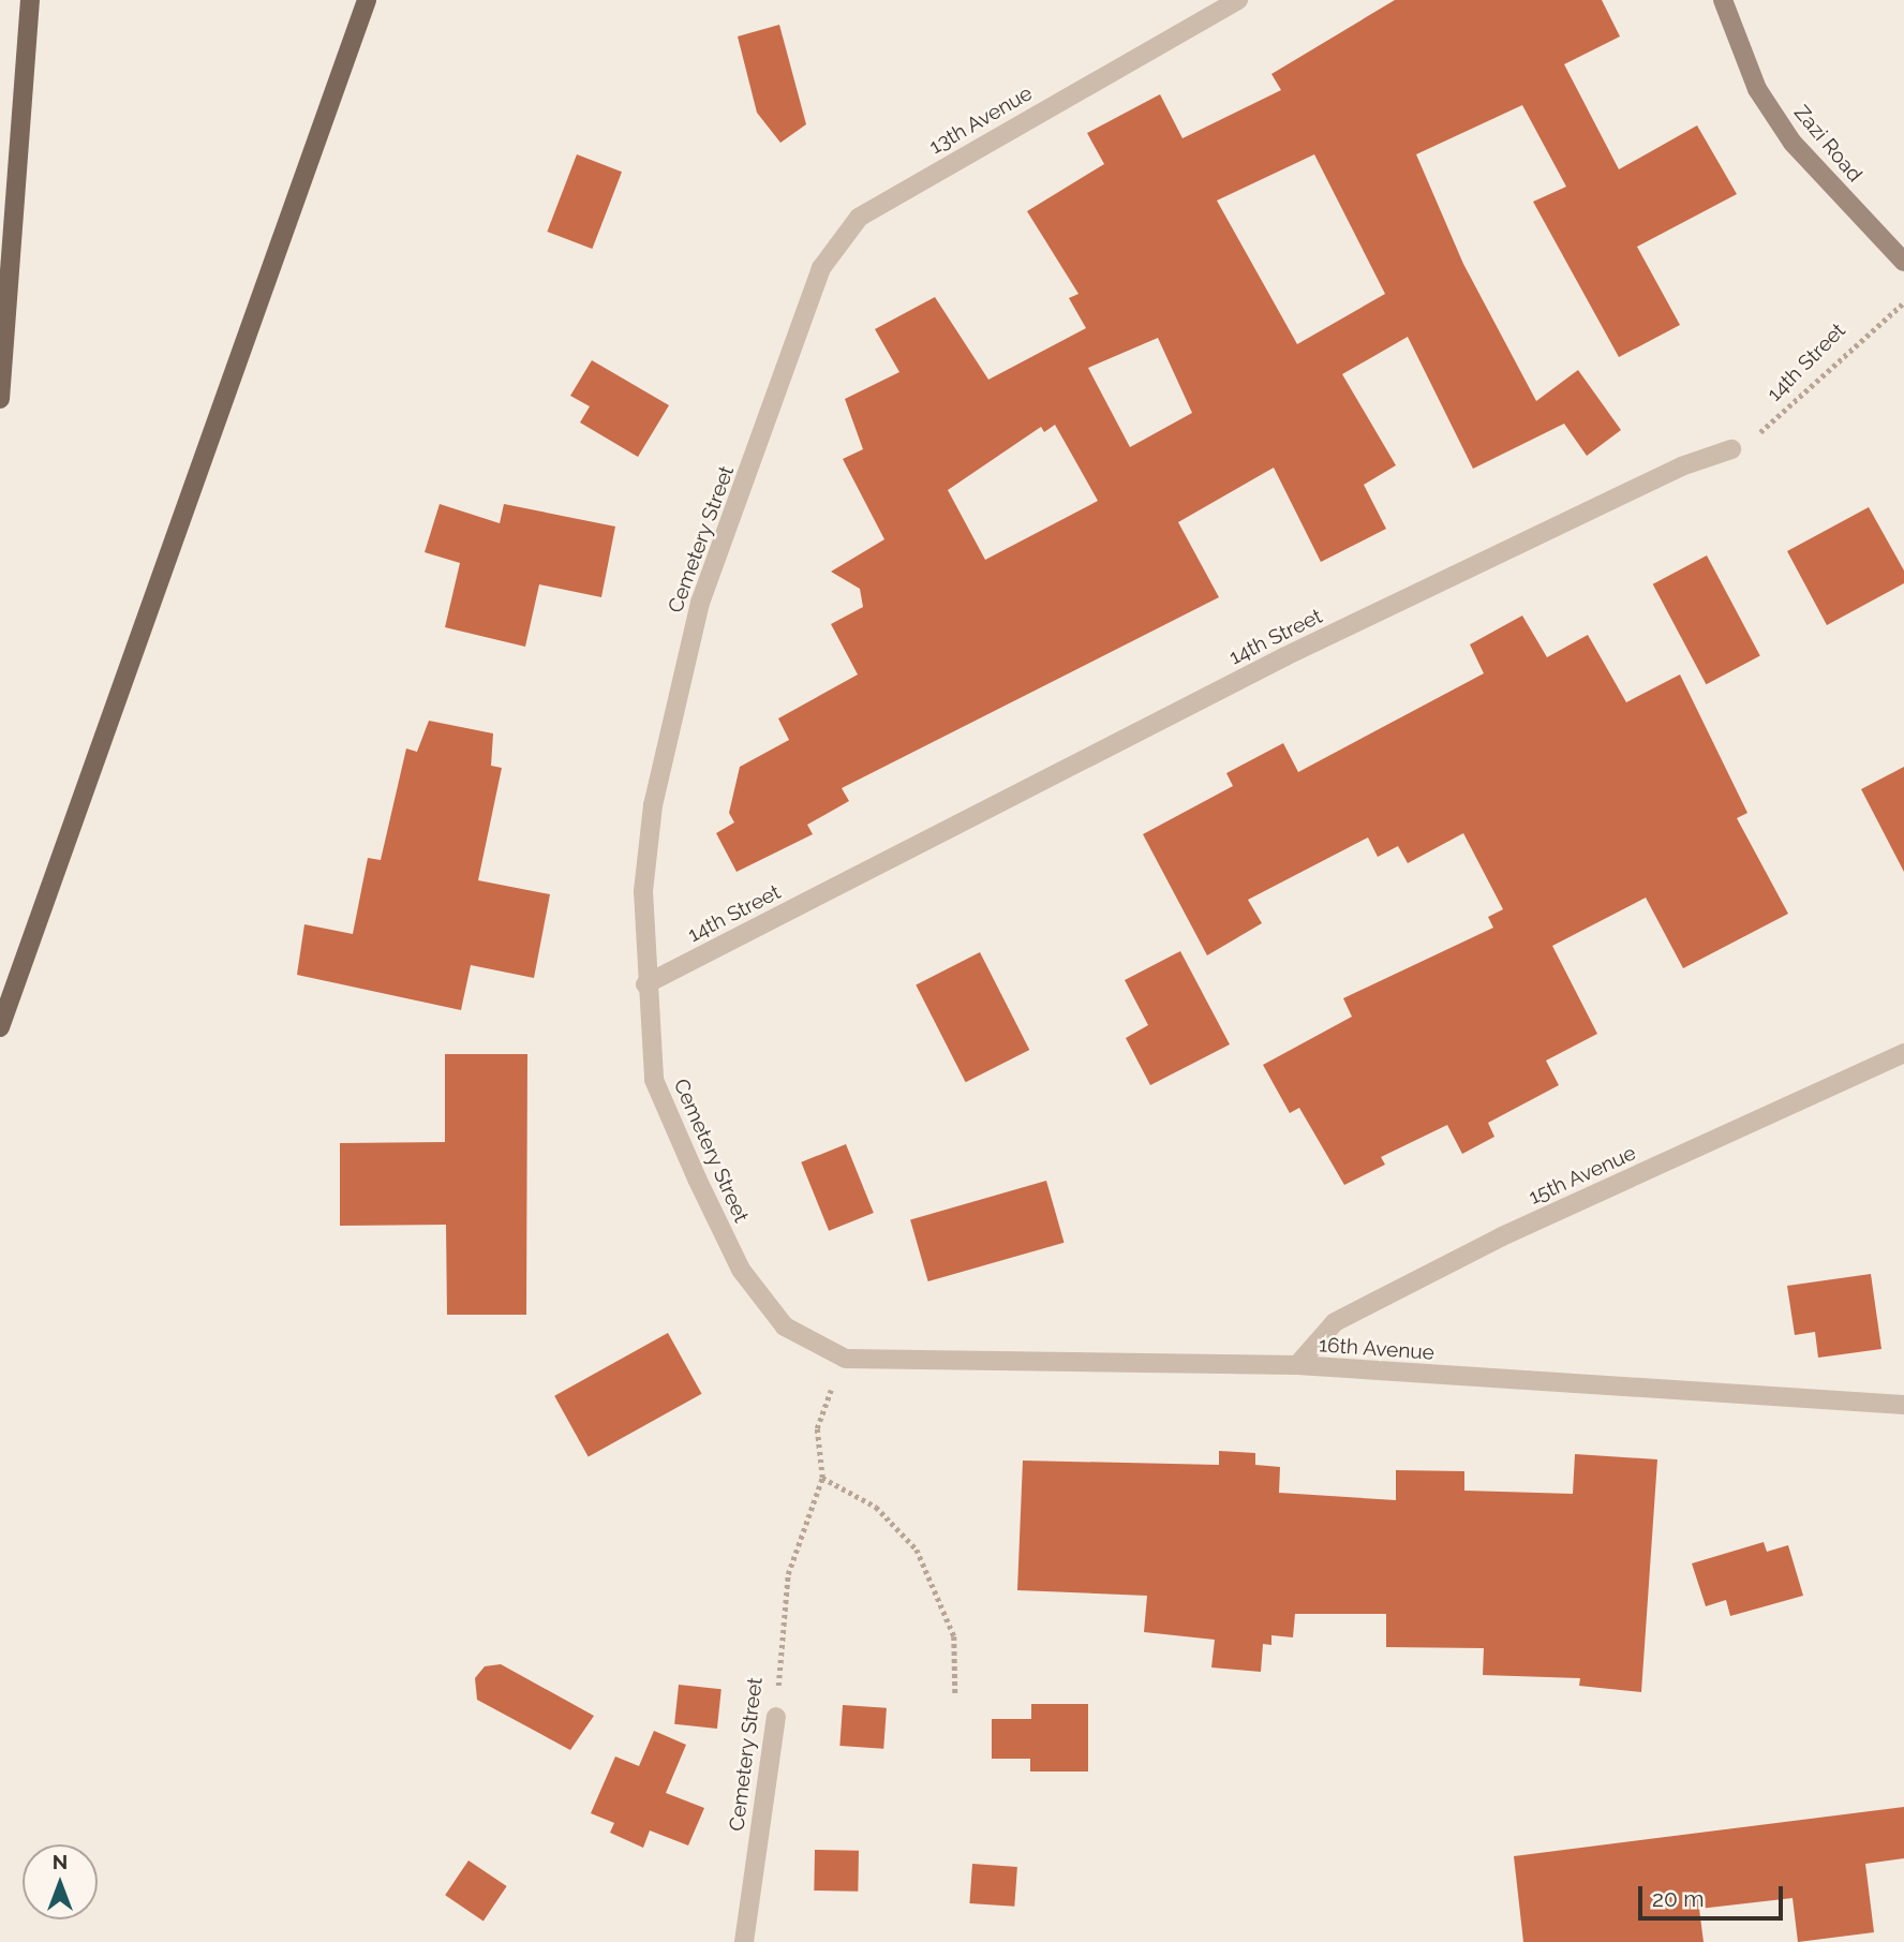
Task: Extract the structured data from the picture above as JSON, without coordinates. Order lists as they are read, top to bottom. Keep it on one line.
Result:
{"streets":{"street":["13th Avenue","Zazi Road","14th Street","Cemetery Street","15th Avenue","16th Avenue"]},"crossings":[["13th Avenue","Cemetery Street"],["14th Street","Cemetery Street"],["Cemetery Street","16th Avenue"],["15th Avenue","16th Avenue"]],"scale_bar":"20 m","north":"top"}
